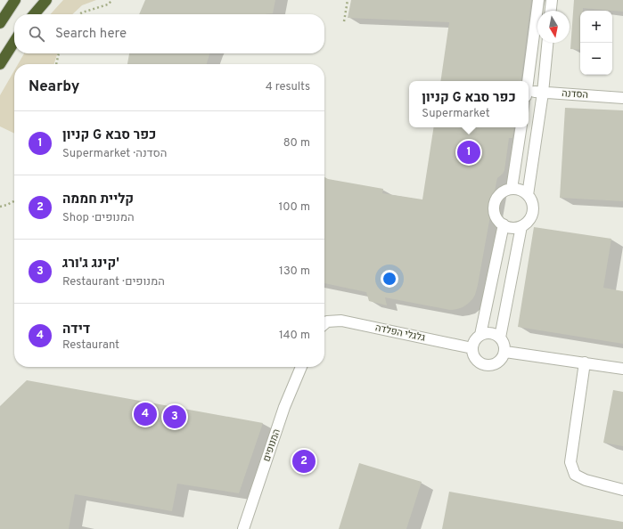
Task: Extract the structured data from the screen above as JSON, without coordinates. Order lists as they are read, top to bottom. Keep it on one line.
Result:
{"streets":{"street":["הסדנה","גלגלי הפלדה","המנופים"]},"north":"bottom","page":{"map_buttons":["+","−"],"search":"Search here","heading":["Nearby","4 results"],"popup":["קניון G כפר סבא","Supermarket"],"list":[{"mark":"1","name":"קניון G כפר סבא","note":"Supermarket · הסדנה","value":"80 m"},{"mark":"2","name":"קליית חממה","note":"Shop · המנופים","value":"100 m"},{"mark":"3","name":"קינג ג'ורג'","note":"Restaurant · המנופים","value":"130 m"},{"mark":"4","name":"דידה","note":"Restaurant","value":"140 m"}],"pins":["1","4","3","2"]}}
